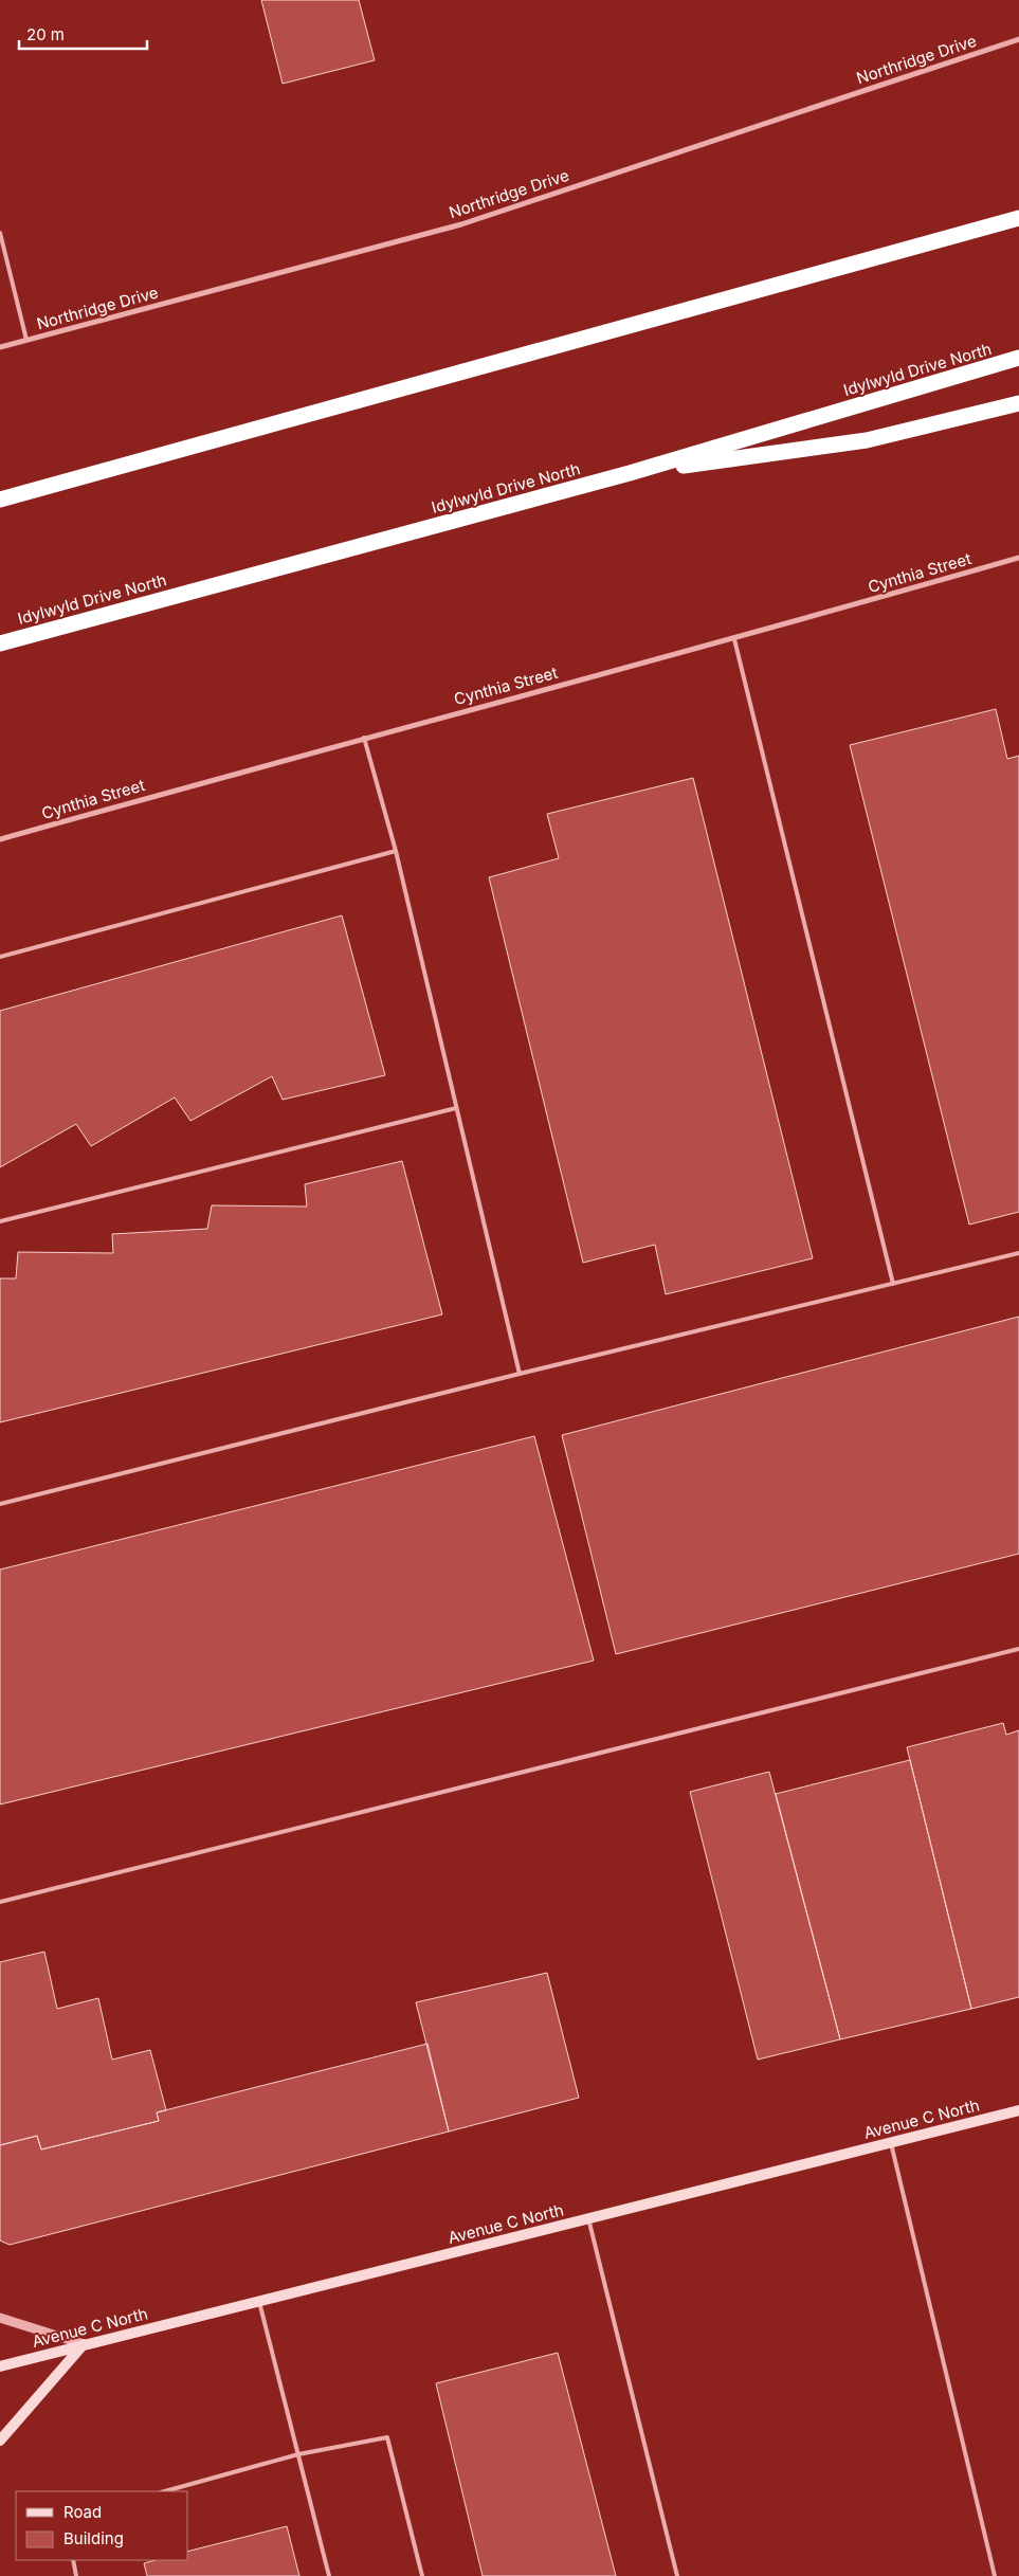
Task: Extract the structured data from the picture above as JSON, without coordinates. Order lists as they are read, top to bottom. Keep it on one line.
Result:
{"streets":{"highway":["Idylwyld Drive North"],"main road":["Avenue C North"],"street":["Northridge Drive","Cynthia Street"]},"legend":["Road","Building"],"scale_bar":"20 m"}
